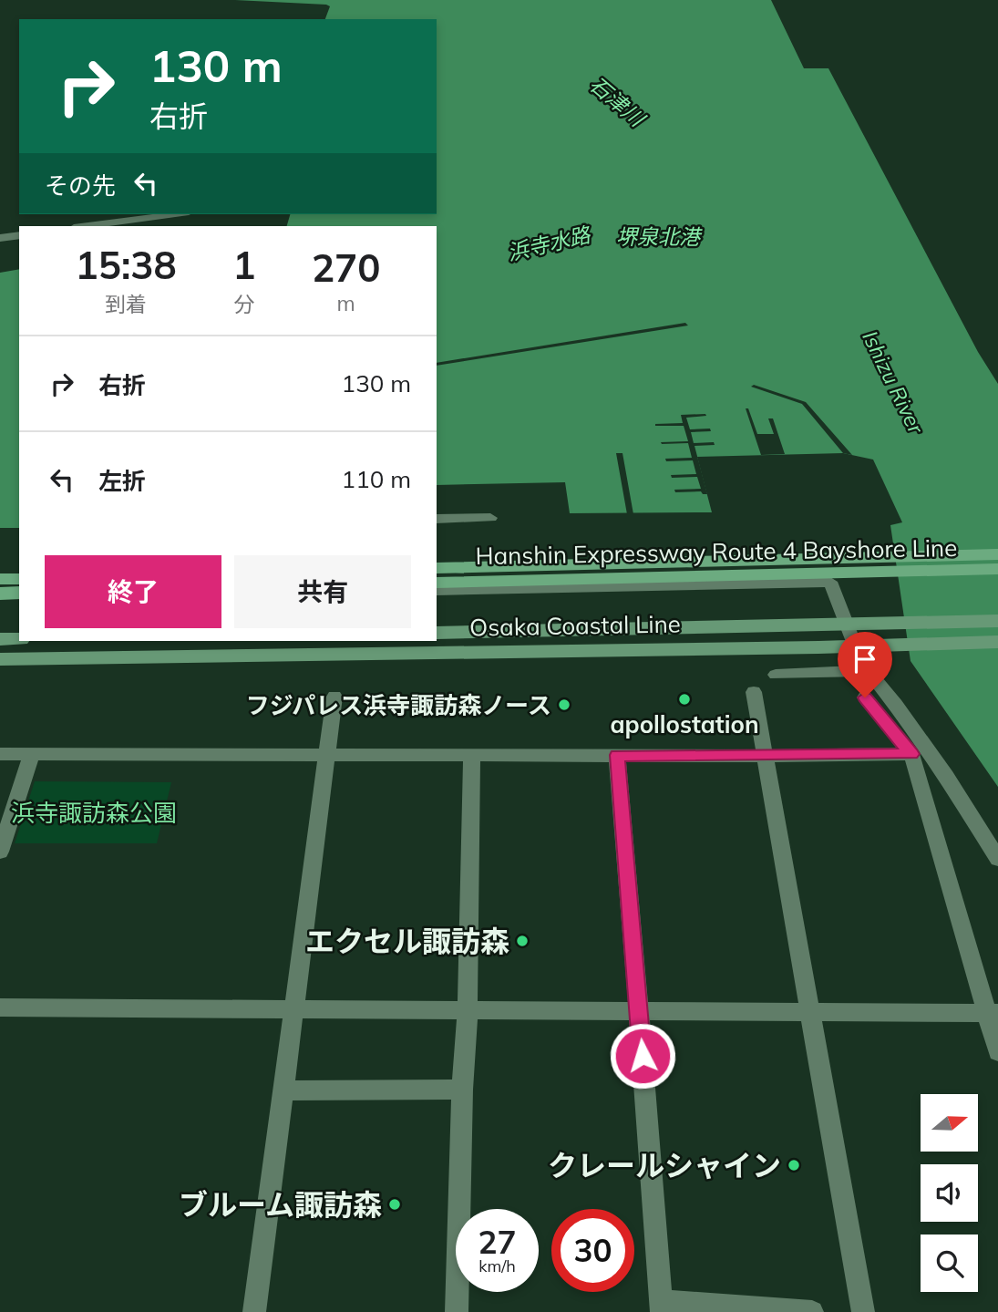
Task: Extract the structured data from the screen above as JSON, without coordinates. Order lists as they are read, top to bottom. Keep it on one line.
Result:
{"streets":{"highway":["Hanshin Expressway Route 4 Bayshore Line"],"main road":["Osaka Coastal Line"]},"water":["石津川","堺泉北港","浜寺水路","Ishizu River"],"parks":["浜寺諏訪森公園"],"places":["apollostation","フジパレス浜寺諏訪森ノース","エクセル諏訪森","クレールシャイン","ブルーム諏訪森"],"north":"right","page":{"turn":["130 m","右折"],"then":"その先","eta":["15:38","到着","1","分","270","m"],"list":[{"name":"右折","value":"130 m"},{"name":"左折","value":"110 m"}],"buttons":["終了","共有"],"speed":"27 km/h","limit":"30"}}
